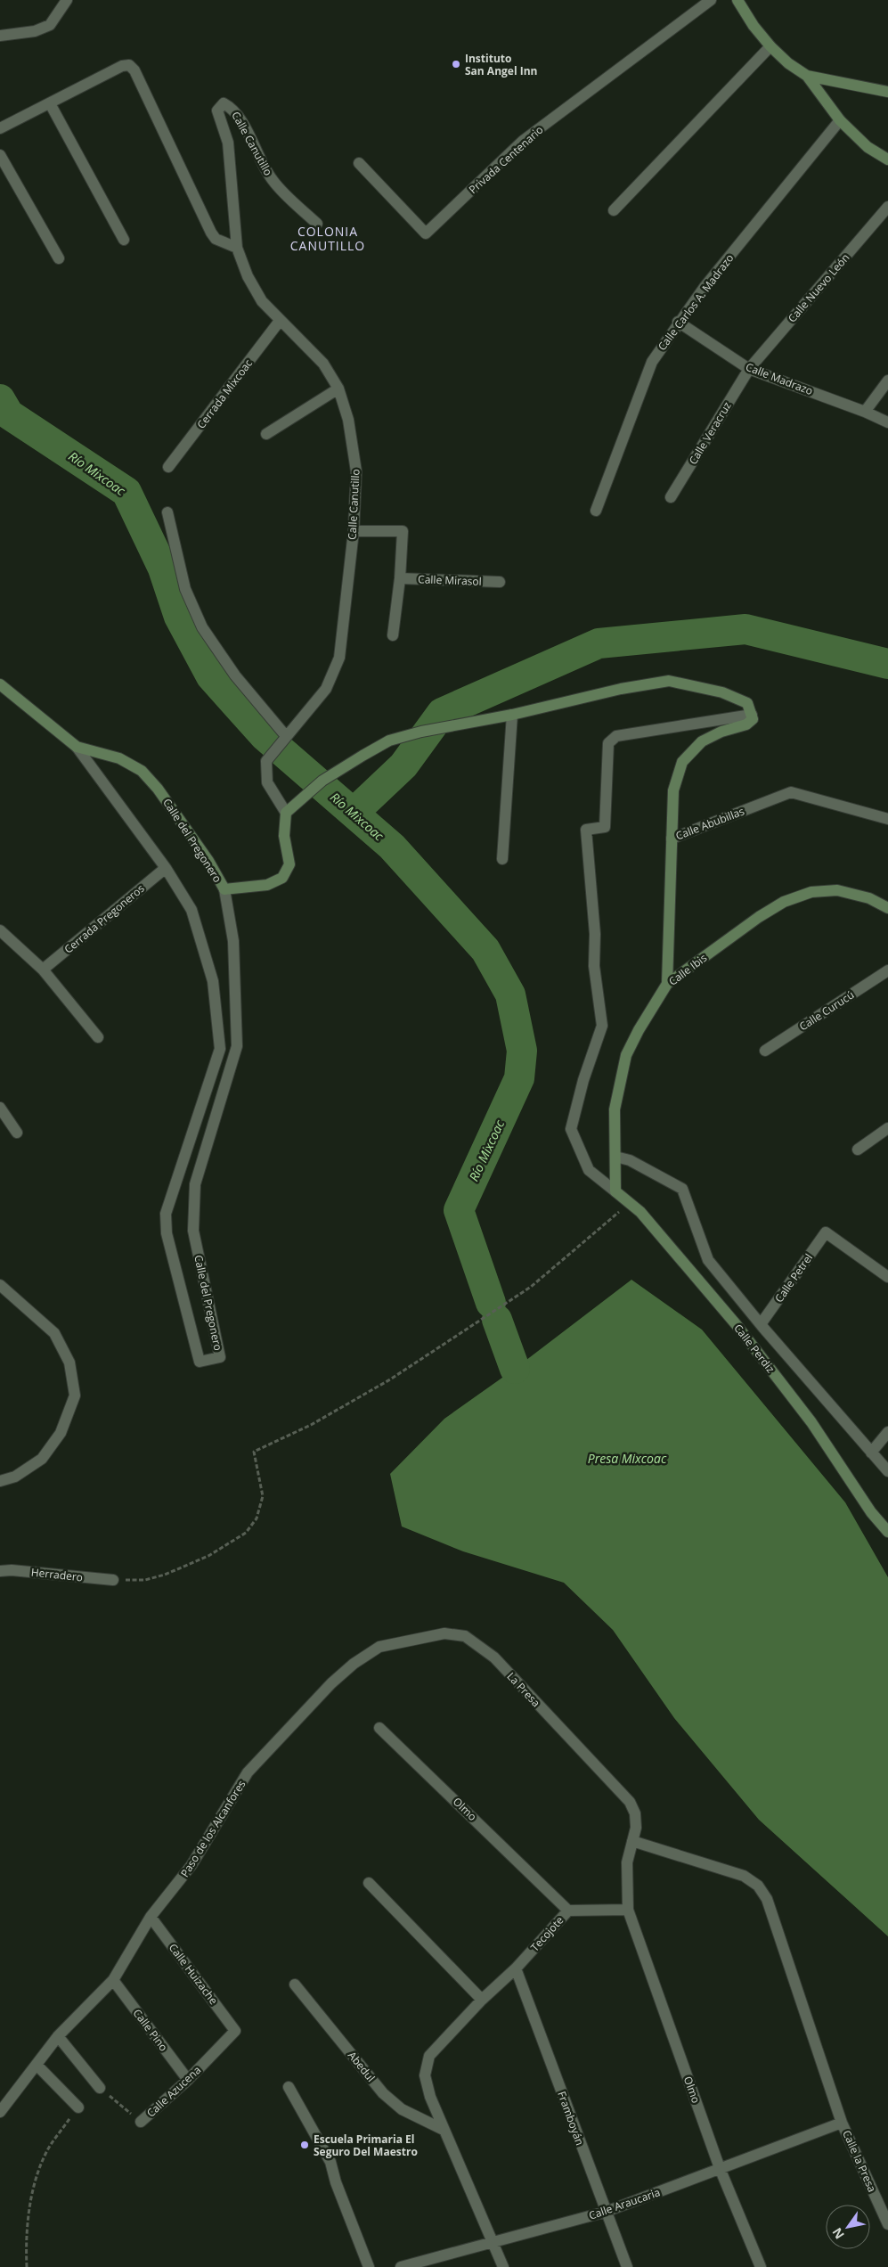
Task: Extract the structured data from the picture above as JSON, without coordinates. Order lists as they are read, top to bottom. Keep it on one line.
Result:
{"streets":{"street":["Calle Canutillo","Privada Centenario","Calle Nuevo León","Calle Carlos A. Madrazo","Calle Madrazo","Cerrada Mixcoac","Calle Veracruz","Calle Mirasol","Calle Abubillas","Calle del Pregonero","Cerrada Pregoneros","Calle Ibis","Calle Curucú","Calle Petrel","Calle Perdiz","Herradero","La Presa","Olmo","Paso de los Alcanfores","Tecojote","Calle Huizache","Calle Pino","Abedul","Calle Azucena","Framboyán","Calle la Presa","Calle Araucaria"]},"crossings":[["Calle Canutillo","Cerrada Mixcoac"],["Calle Nuevo León","Calle Madrazo"],["Calle Nuevo León","Calle Veracruz"],["Calle Carlos A. Madrazo","Calle Madrazo"],["Calle Madrazo","Calle Veracruz"],["Calle Abubillas","Calle Ibis"],["Calle del Pregonero","Cerrada Pregoneros"],["Calle Ibis","Calle Perdiz"],["Calle Petrel","Calle Perdiz"],["La Presa","Paso de los Alcanfores"],["La Presa","Calle la Presa"],["Olmo","Tecojote"],["Olmo","Calle Araucaria"],["Paso de los Alcanfores","Calle Huizache"],["Paso de los Alcanfores","Calle Pino"],["Tecojote","Abedul"],["Tecojote","Framboyán"],["Calle Huizache","Calle Azucena"],["Calle Pino","Calle Azucena"],["Framboyán","Calle Araucaria"],["Calle la Presa","Calle Araucaria"]],"districts":["COLONIA CANUTILLO"],"water":["Río Mixcoac","Presa Mixcoac"],"places":["Instituto San Angel Inn","Escuela Primaria El Seguro Del Maestro"],"north":"bottom left"}
